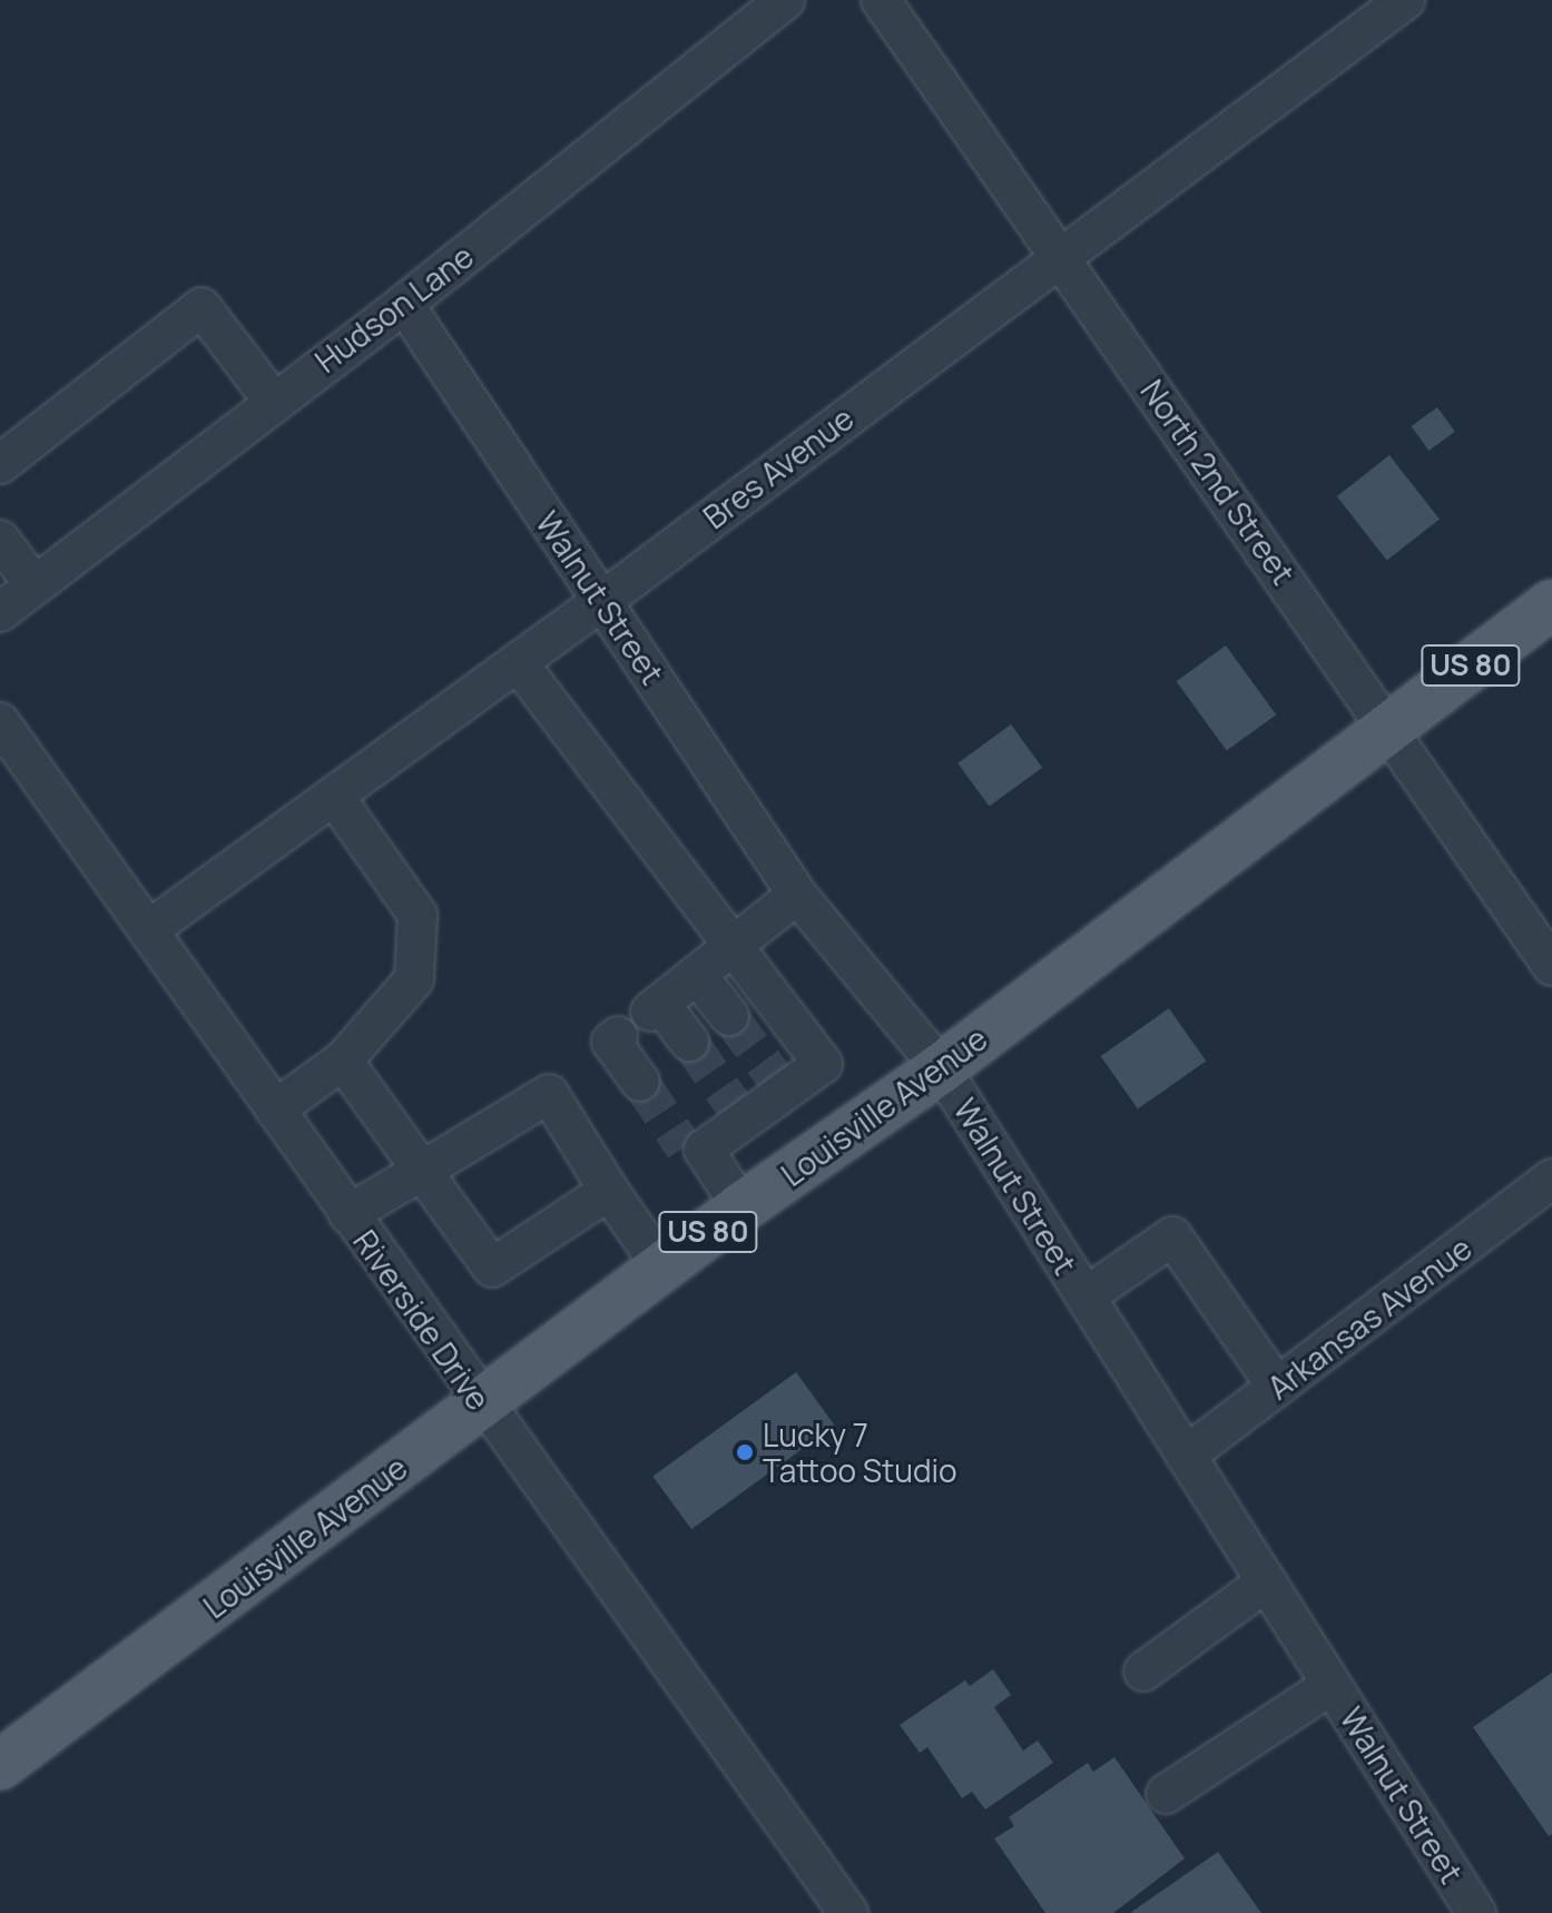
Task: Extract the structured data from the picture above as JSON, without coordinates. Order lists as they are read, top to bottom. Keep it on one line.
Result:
{"streets":{"main road":["US 80","Louisville Avenue"],"street":["Hudson Lane","Bres Avenue","North 2nd Street","Walnut Street","Arkansas Avenue","Riverside Drive"]},"crossings":[["Hudson Lane","Walnut Street"],["Bres Avenue","North 2nd Street"],["Bres Avenue","Walnut Street"],["Bres Avenue","Riverside Drive"],["North 2nd Street","Louisville Avenue"],["Walnut Street","Louisville Avenue"],["Walnut Street","Arkansas Avenue"],["Louisville Avenue","Riverside Drive"]],"places":["Lucky 7 Tattoo Studio"]}
